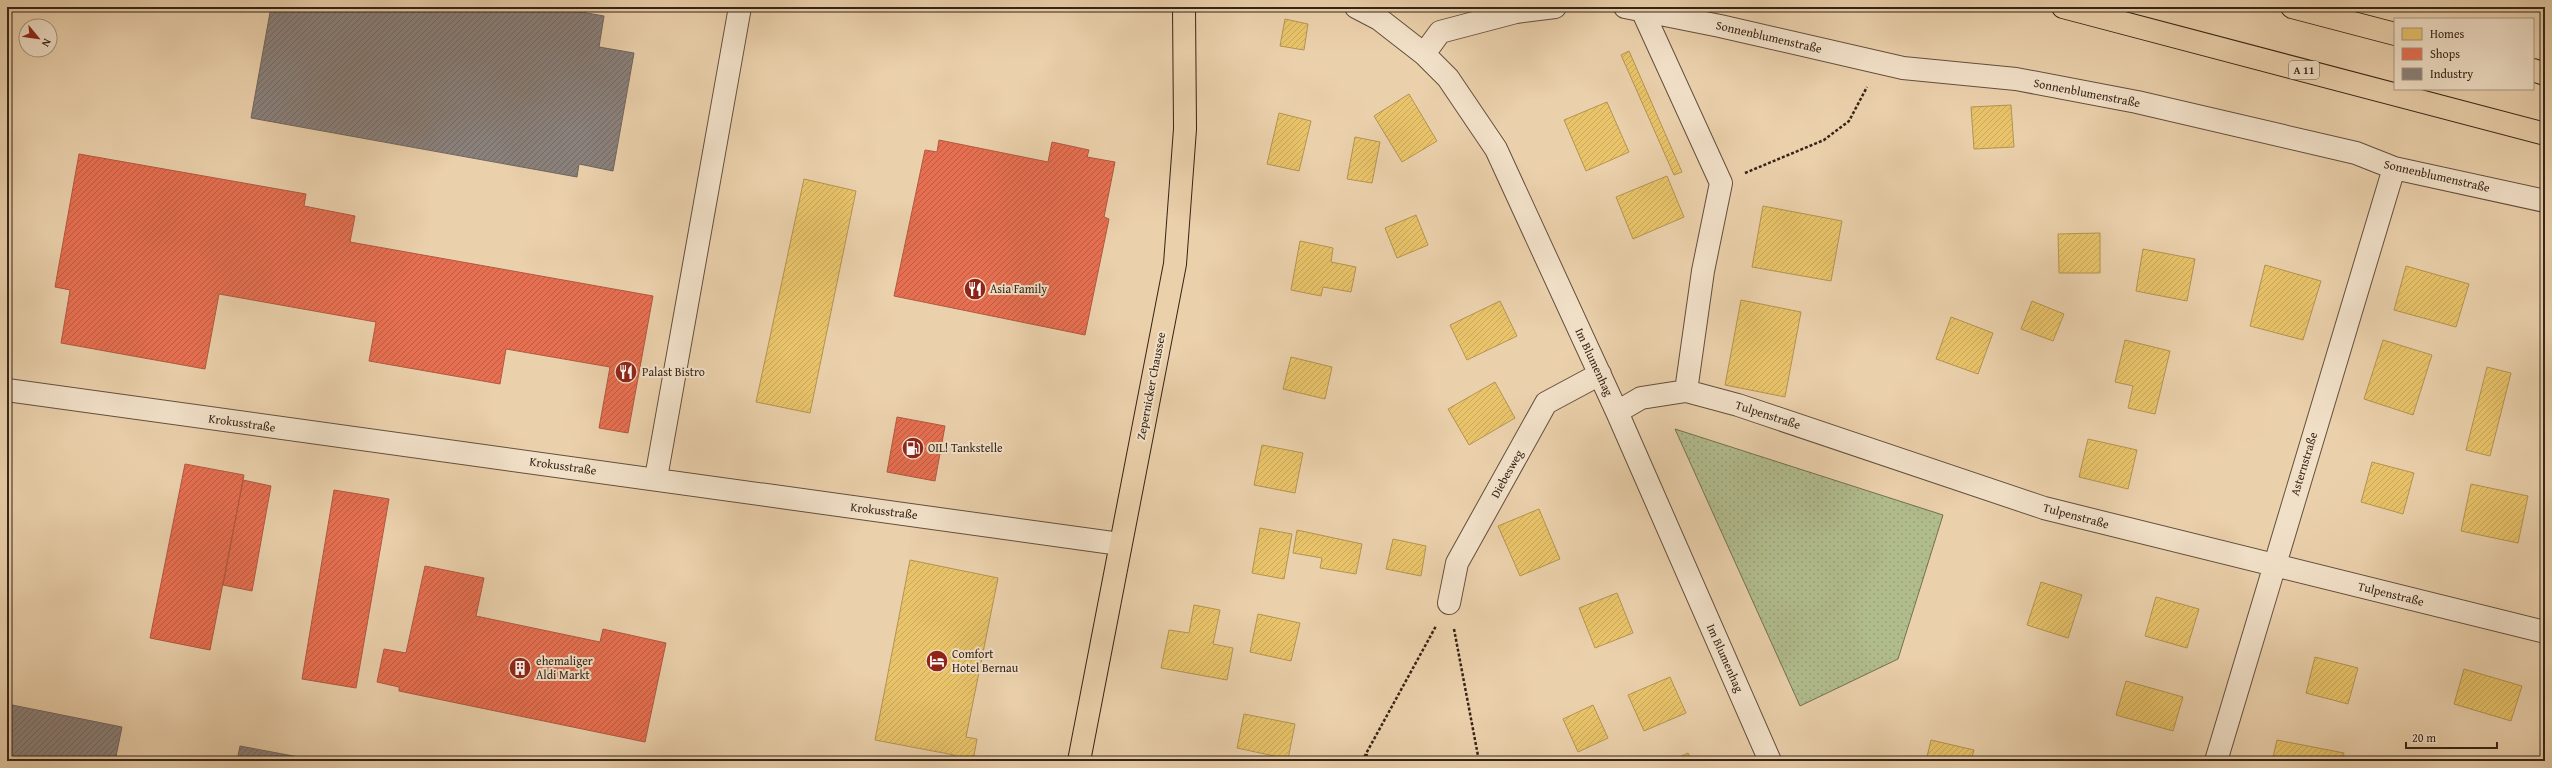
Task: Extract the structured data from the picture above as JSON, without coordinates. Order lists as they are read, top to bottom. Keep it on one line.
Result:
{"streets":{"main road":["A 11","Zepernicker Chaussee"],"street":["Sonnenblumenstraße","Im Blumenhag","Tulpenstraße","Krokusstraße","Asternstraße","Diebesweg"]},"crossings":[["Sonnenblumenstraße","Asternstraße"],["Im Blumenhag","Tulpenstraße"],["Im Blumenhag","Diebesweg"],["Zepernicker Chaussee","Krokusstraße"],["Tulpenstraße","Asternstraße"]],"places":{"restaurant":["Asia Family","Palast Bistro"],"fuel station":["OIL! Tankstelle"],"hotel":["Comfort Hotel Bernau"],"building":["ehemaliger Aldi Markt"]},"legend":["Homes","Shops","Industry"],"scale_bar":"20 m","north":"bottom right"}
